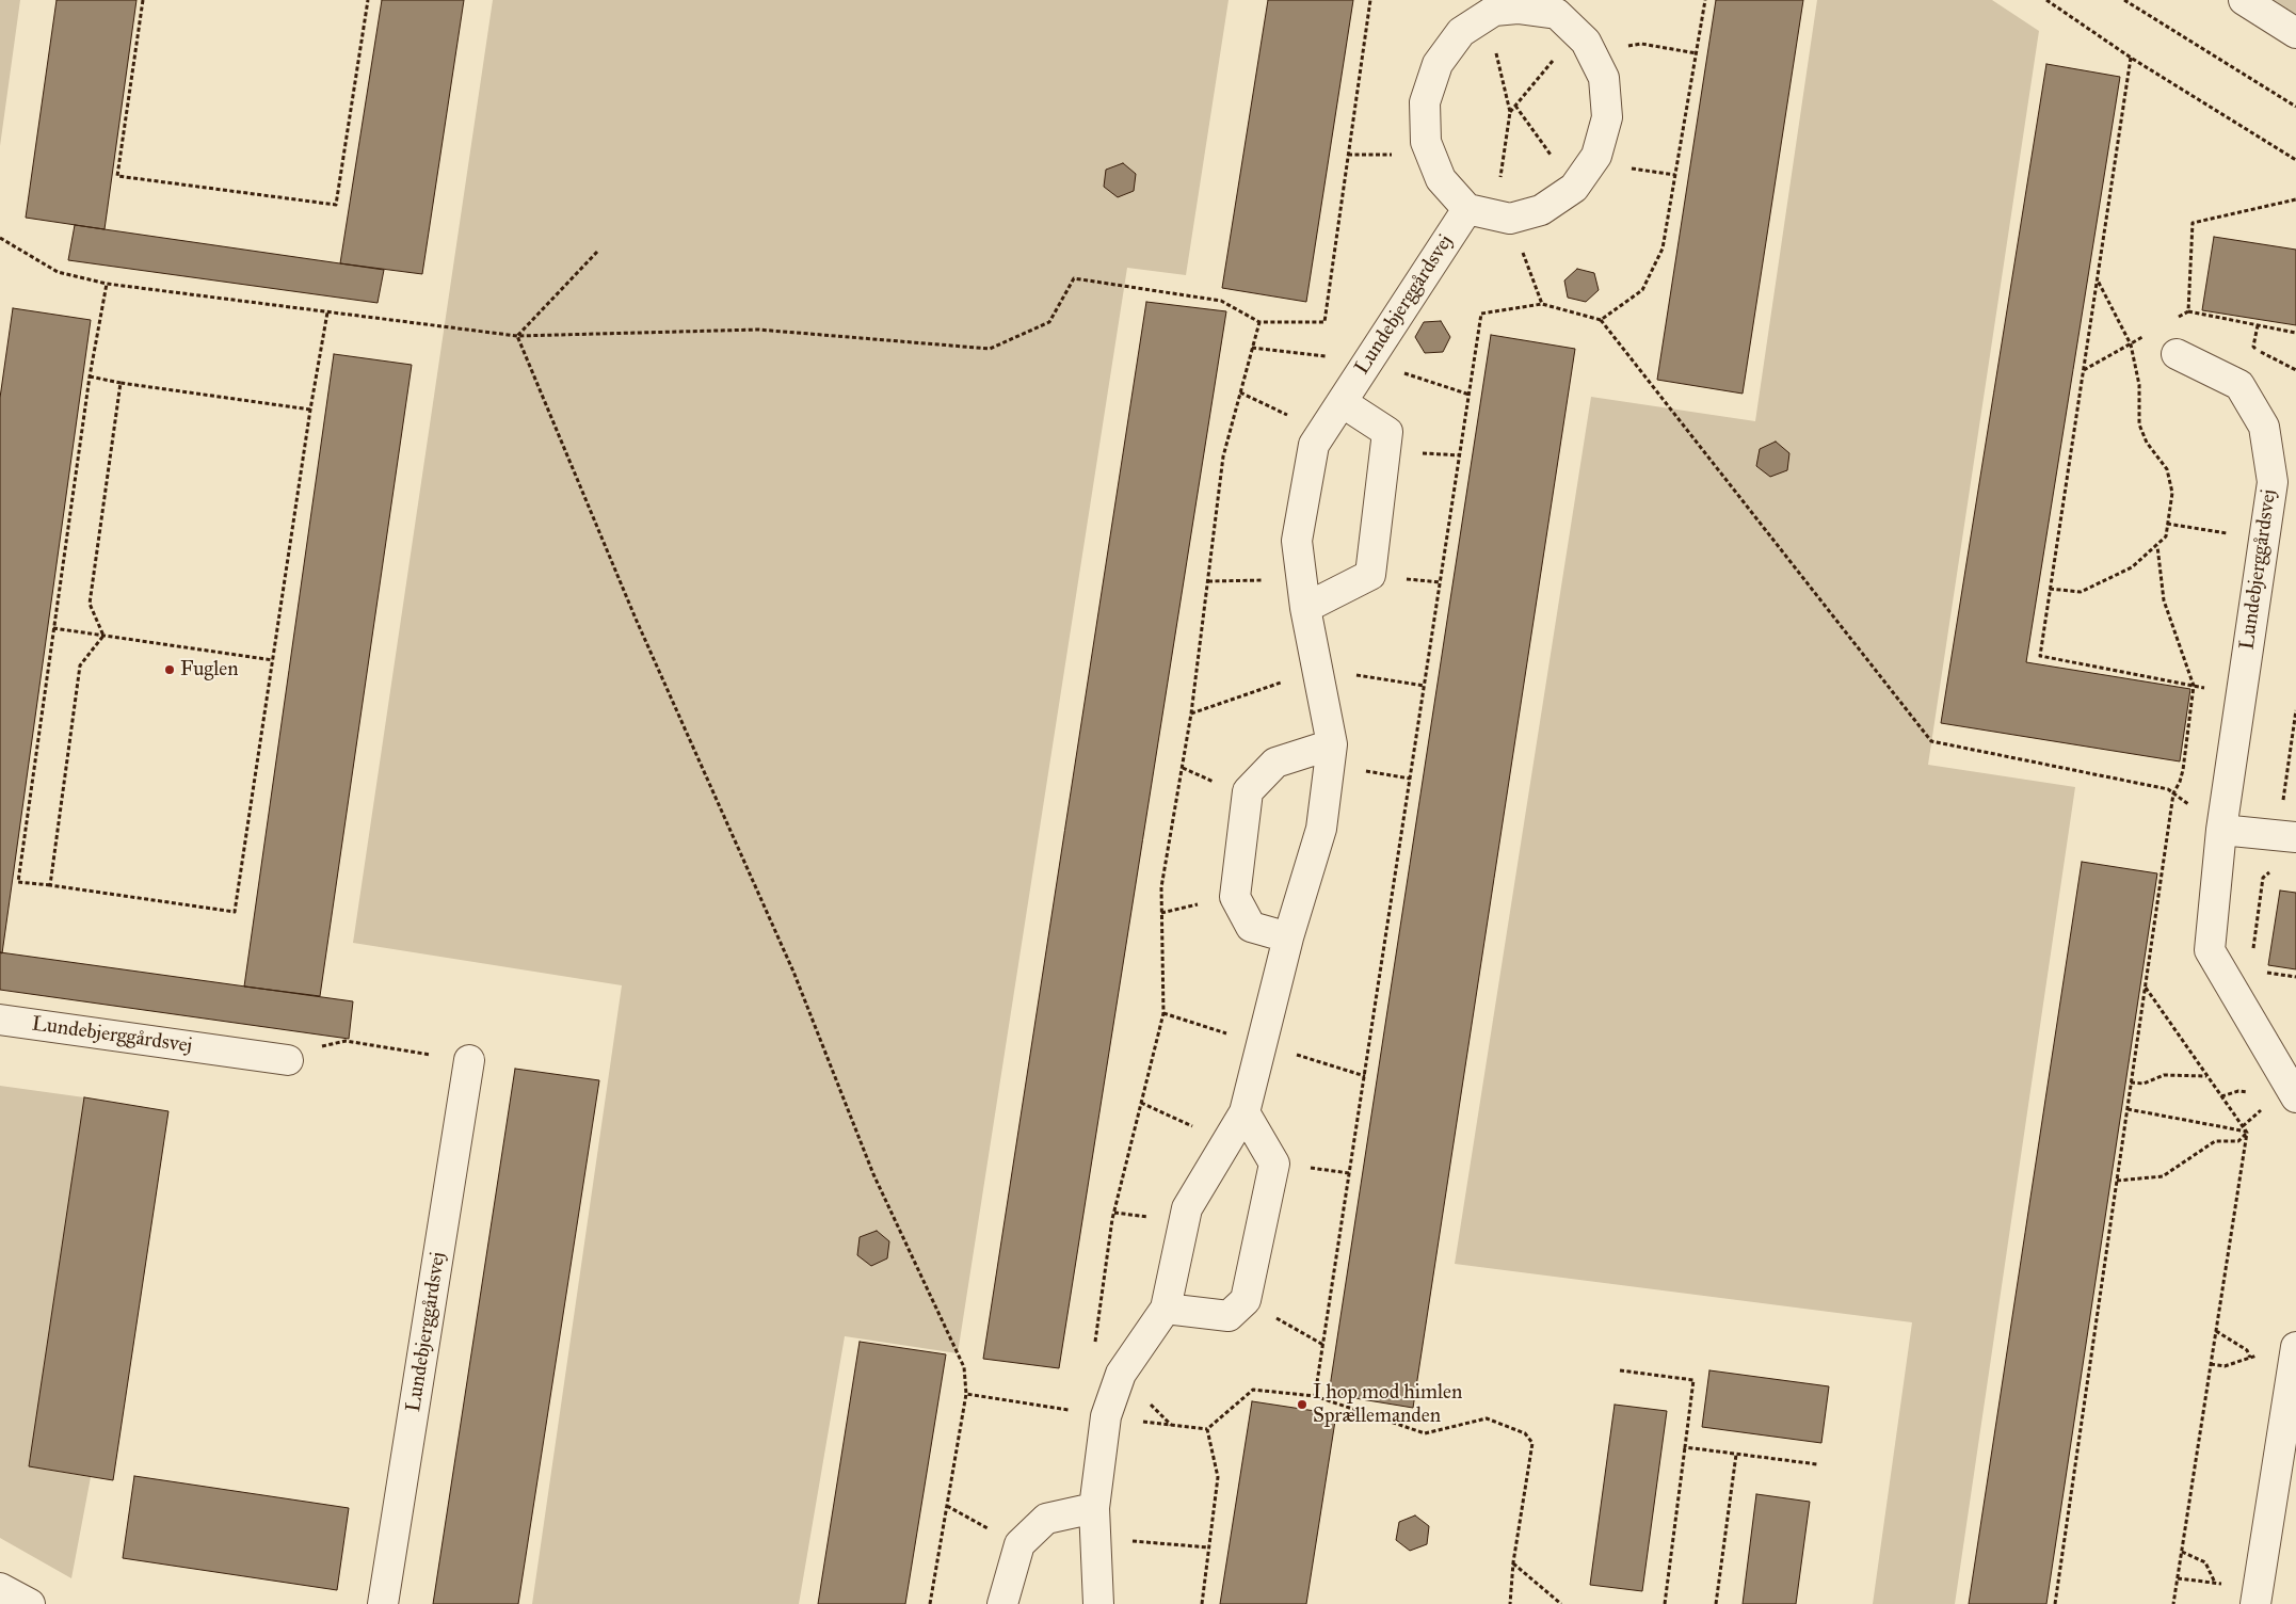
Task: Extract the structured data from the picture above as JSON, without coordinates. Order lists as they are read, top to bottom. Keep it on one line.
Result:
{"streets":{"street":["Lundebjerggårdsvej"]},"places":["Fuglen","I hop mod himlen Sprællemanden"]}
